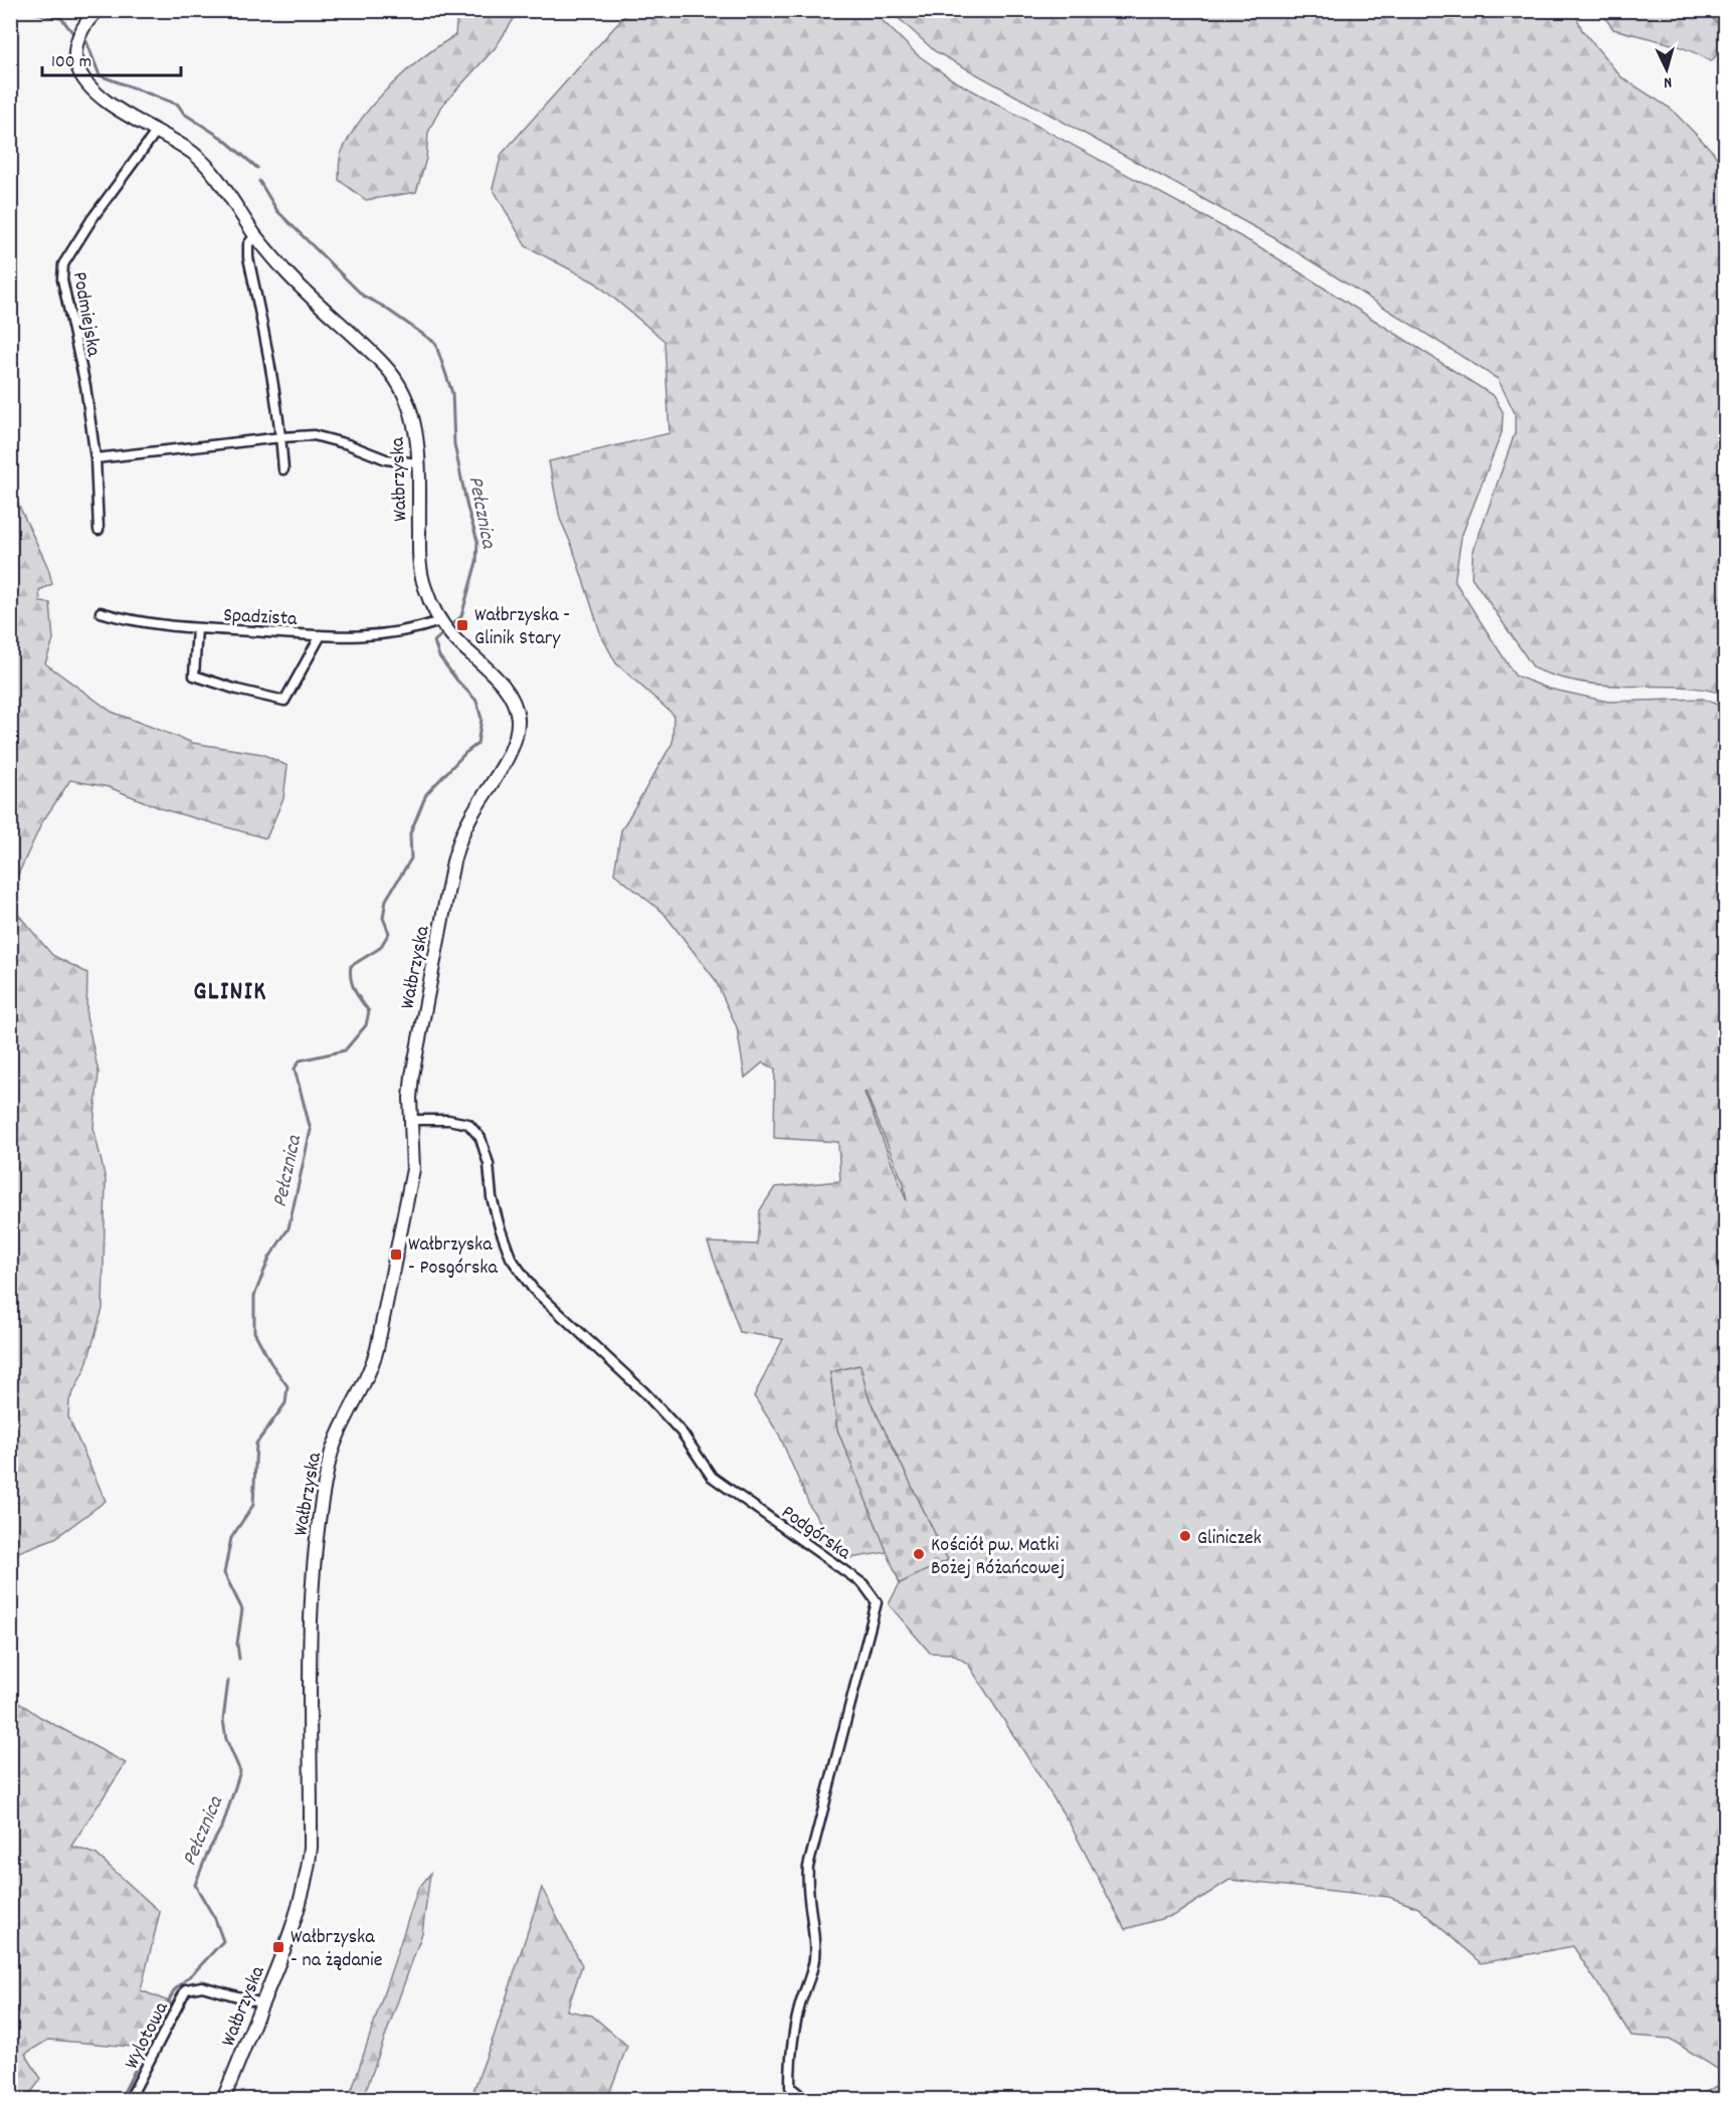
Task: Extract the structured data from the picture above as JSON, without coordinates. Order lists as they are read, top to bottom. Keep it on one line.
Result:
{"streets":{"main road":["Wałbrzyska"],"street":["Podmiejska","Spadzista","Podgórska","Wylotowa"]},"crossings":[["Podmiejska","Wałbrzyska"],["Wałbrzyska","Spadzista"],["Wałbrzyska","Podgórska"],["Wałbrzyska","Wylotowa"]],"districts":["GLINIK"],"water":["Pełcznica"],"places":{"transit":["Wałbrzyska - Glinik Stary","Wałbrzyska - Posgórska","Wałbrzyska - na żądanie"],"other":["Gliniczek","Kościół pw. Matki Bożej Różańcowej"]},"scale_bar":"100 m","north":"bottom"}
